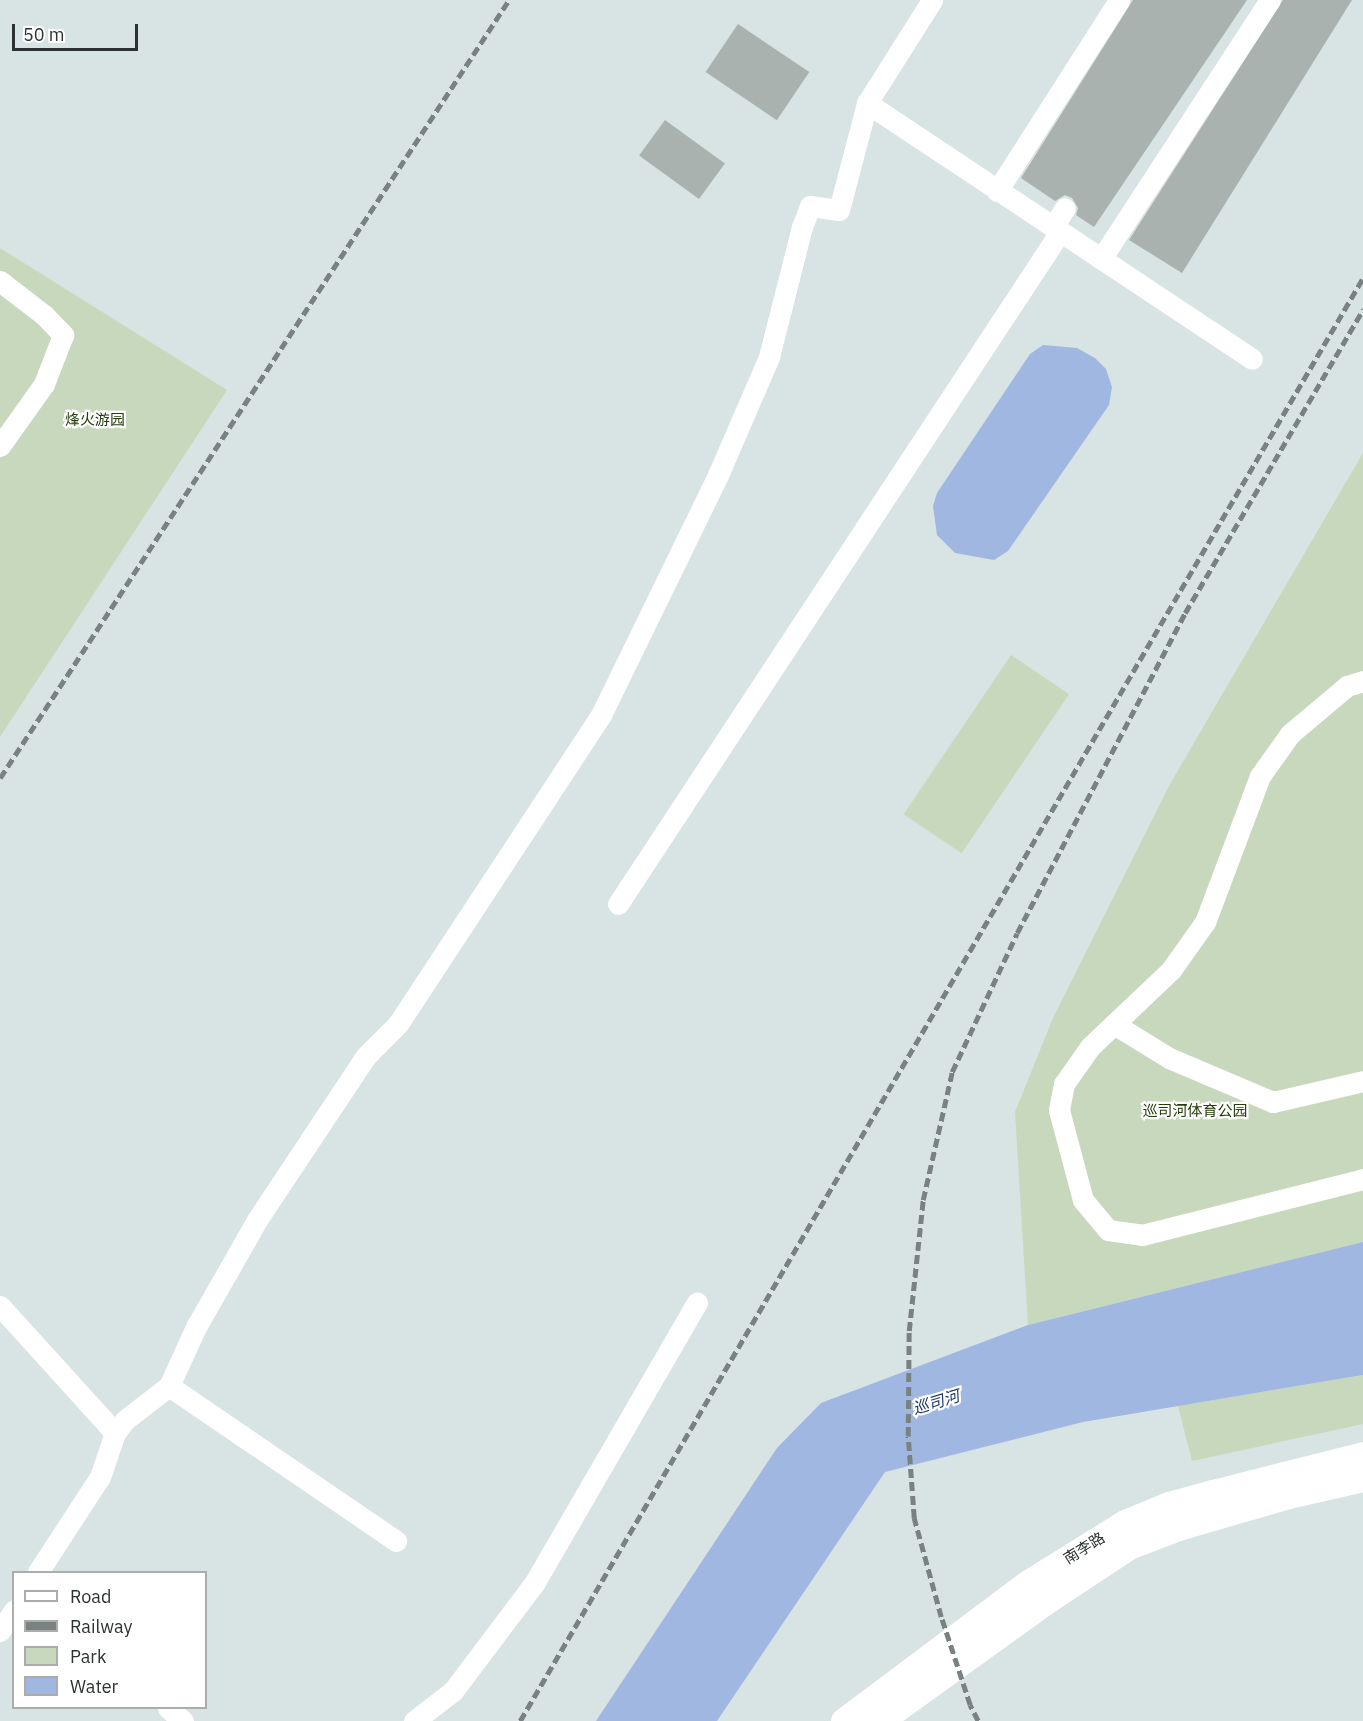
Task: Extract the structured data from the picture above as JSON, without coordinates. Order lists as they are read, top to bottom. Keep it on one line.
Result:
{"streets":{"main road":["南李路"]},"water":["巡司河"],"parks":["烽火游园","巡司河体育公园"],"legend":["Road","Railway","Park","Water"],"scale_bar":"50 m"}
